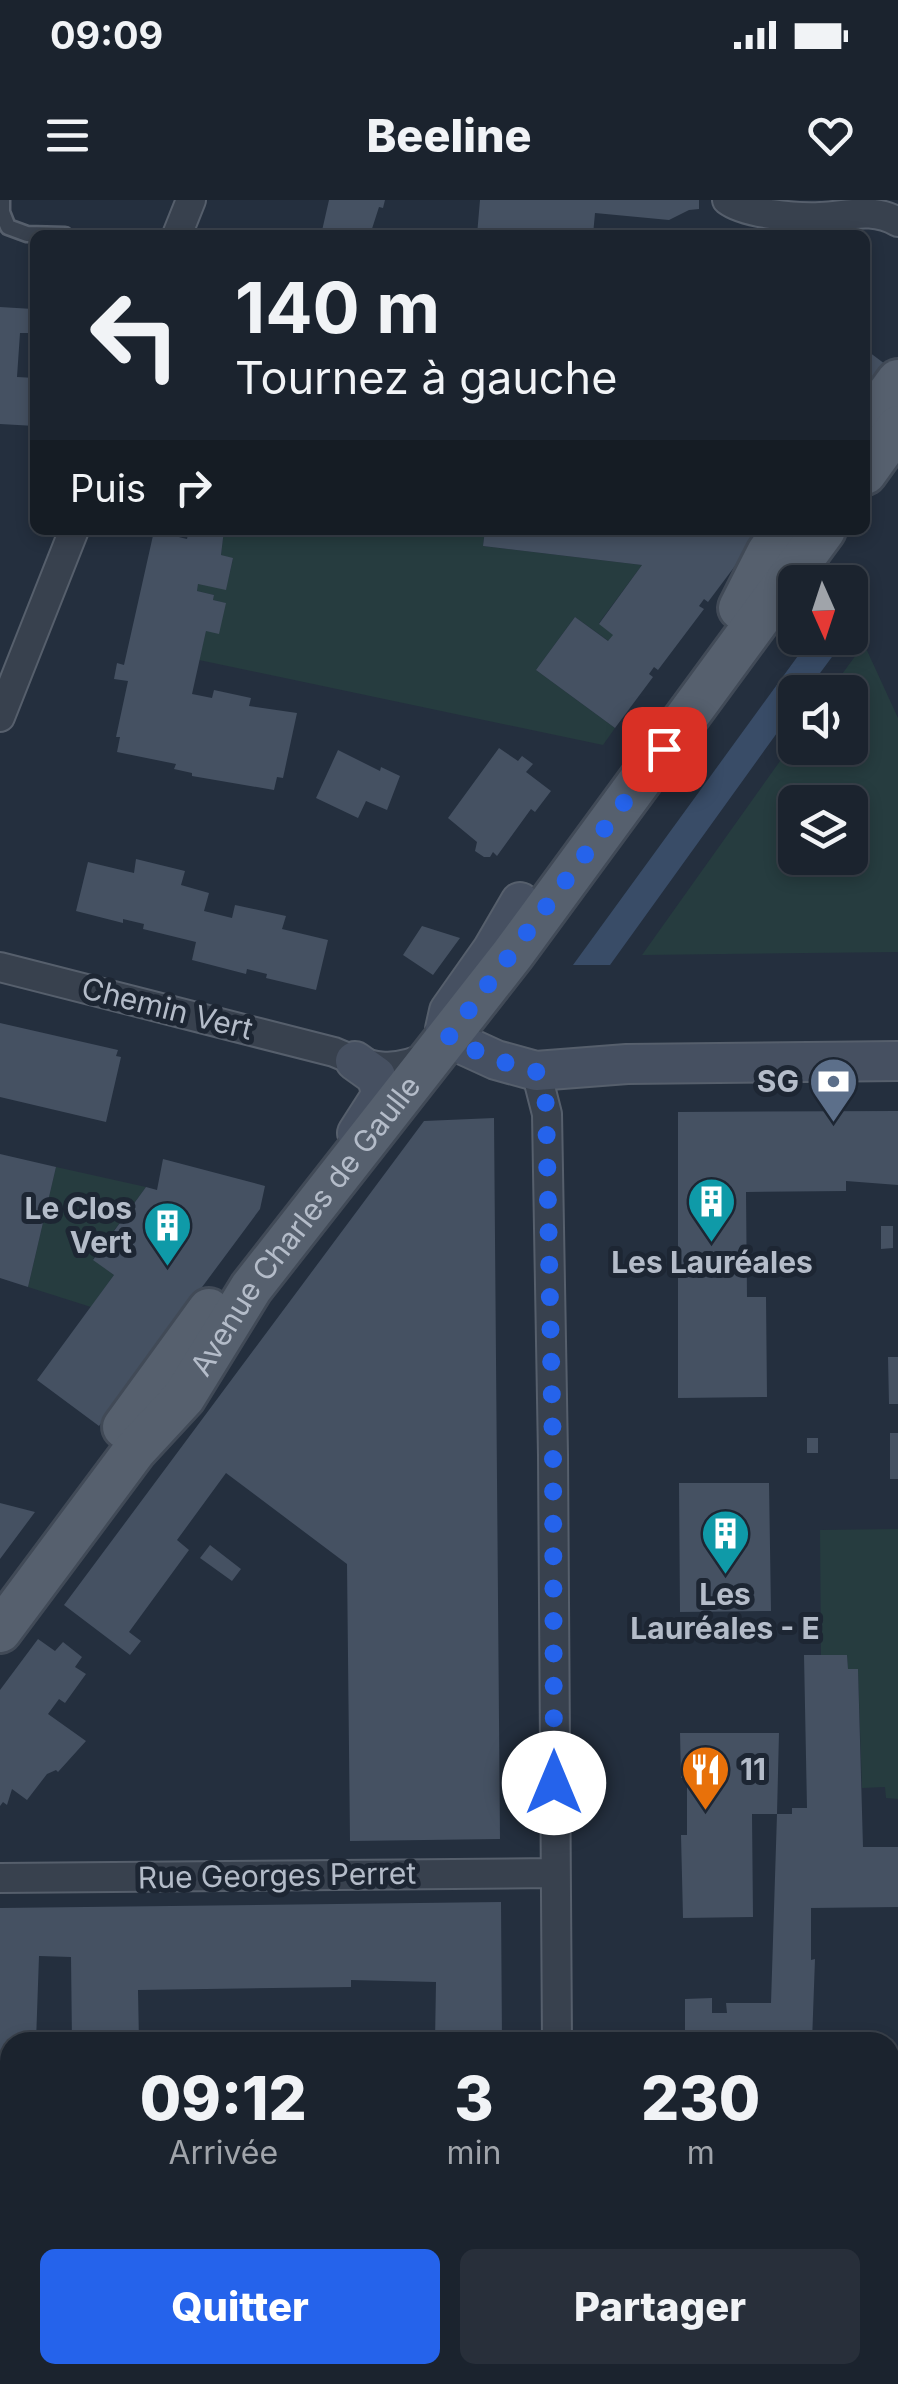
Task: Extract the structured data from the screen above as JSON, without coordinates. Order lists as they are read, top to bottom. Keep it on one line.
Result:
{"streets":{"main road":["Avenue Charles de Gaulle"],"street":["Chemin Vert","Rue Georges Perret"]},"crossings":[["Chemin Vert","Avenue Charles de Gaulle"]],"places":{"bank":["SG"],"building":["Les Lauréales","Le Clos Vert","Les Lauréales - E"],"restaurant":["11"]},"north":"bottom","page":{"status":"09:09","header":"Beeline","turn":["140 m","Tournez à gauche"],"then":"Puis","eta":["09:12","Arrivée","3","min","230","m"],"buttons":["Quitter","Partager"]}}
